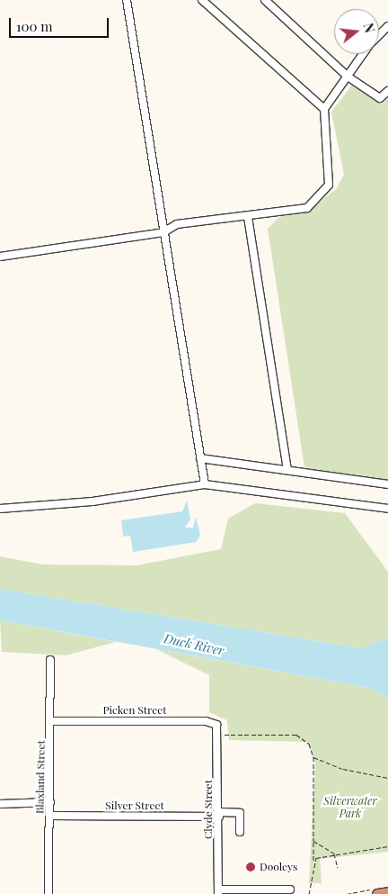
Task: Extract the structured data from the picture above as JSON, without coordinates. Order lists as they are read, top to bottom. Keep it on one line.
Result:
{"streets":{"street":["Picken Street","Blaxland Street","Silver Street","Clyde Street"]},"crossings":[["Picken Street","Blaxland Street"],["Picken Street","Clyde Street"],["Blaxland Street","Silver Street"],["Silver Street","Clyde Street"]],"water":["Duck River"],"parks":["Silverwater Park"],"places":["Dooleys"],"scale_bar":"100 m","north":"right"}
